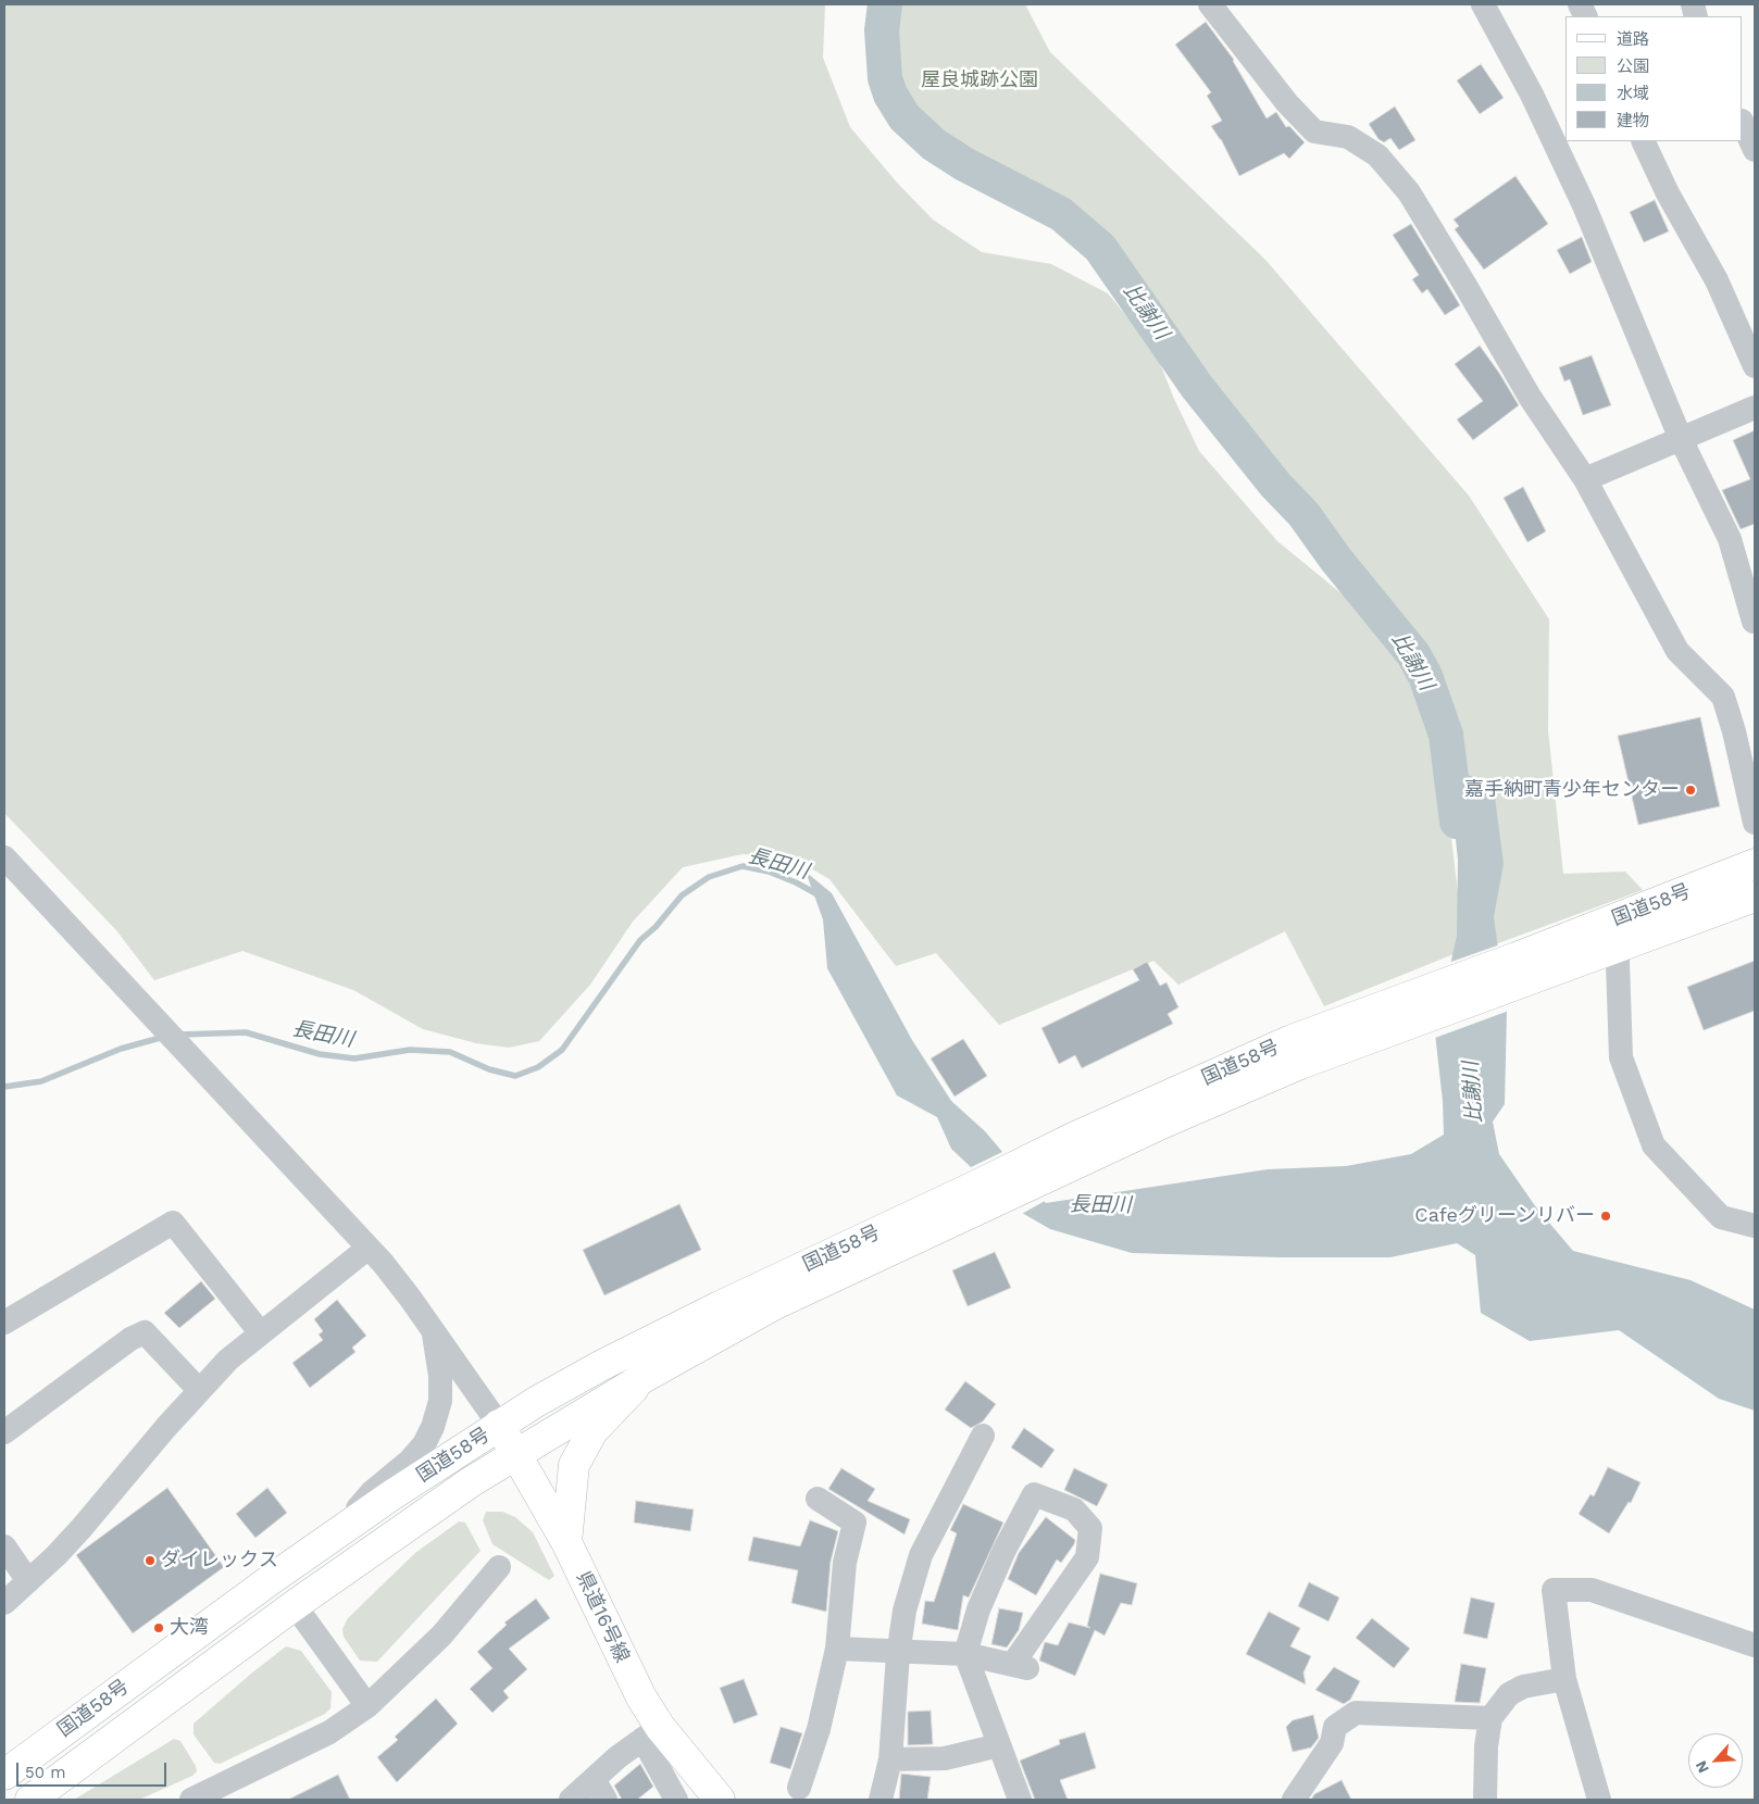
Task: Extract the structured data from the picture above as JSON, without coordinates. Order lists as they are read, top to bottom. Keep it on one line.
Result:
{"streets":{"main road":["国道58号","県道16号線"]},"crossings":[["国道58号","県道16号線"]],"water":["比謝川","長田川"],"parks":["屋良城跡公園"],"places":["嘉手納町青少年センター","Cafeグリーンリバー","ダイレックス","大湾"],"legend":["道路","公園","水域","建物"],"scale_bar":"50 m","north":"bottom left"}
